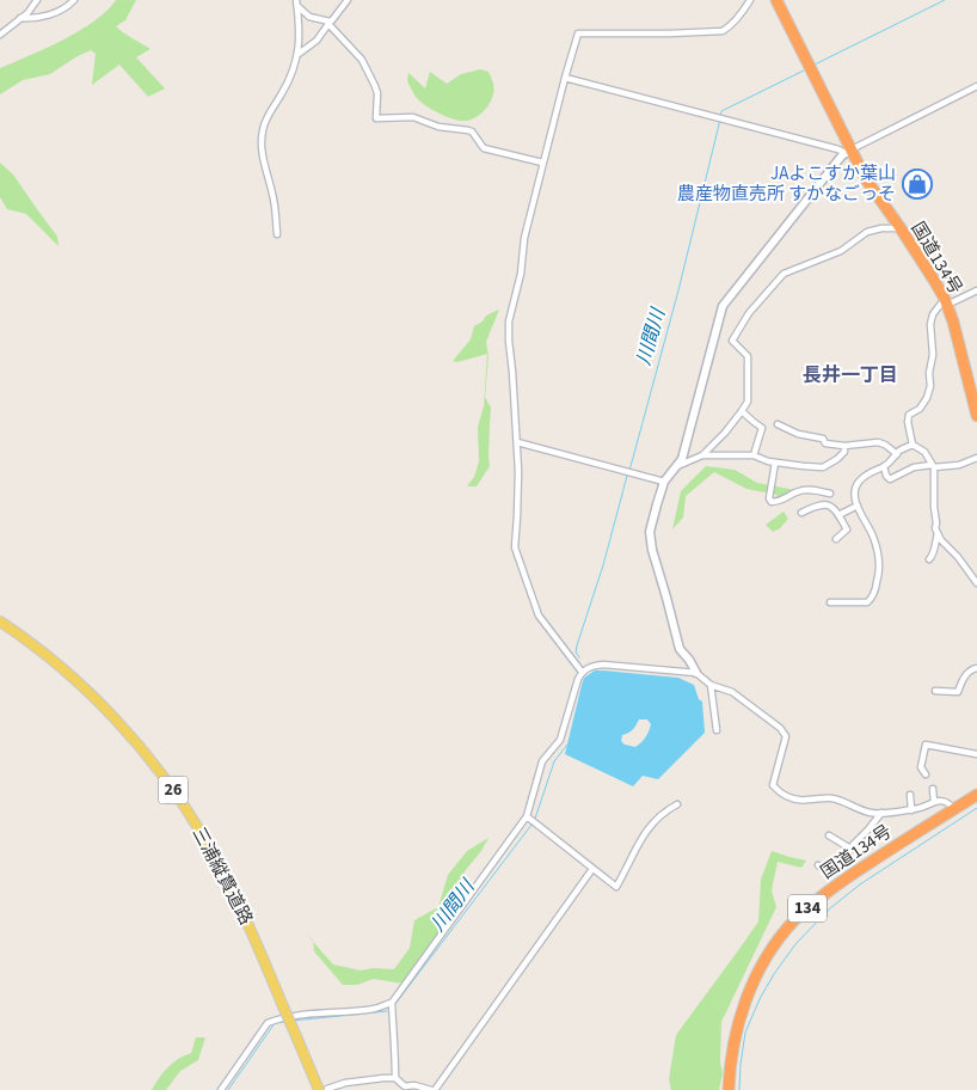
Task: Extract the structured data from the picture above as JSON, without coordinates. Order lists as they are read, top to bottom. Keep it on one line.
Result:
{"streets":{"highway":["国道134号","134"],"main road":["26","三浦縦貫道路"]},"districts":["長井一丁目"],"water":["川間川"],"places":{"shop":["JAよこすか葉山 農産物直売所 すかなごっそ"]}}
